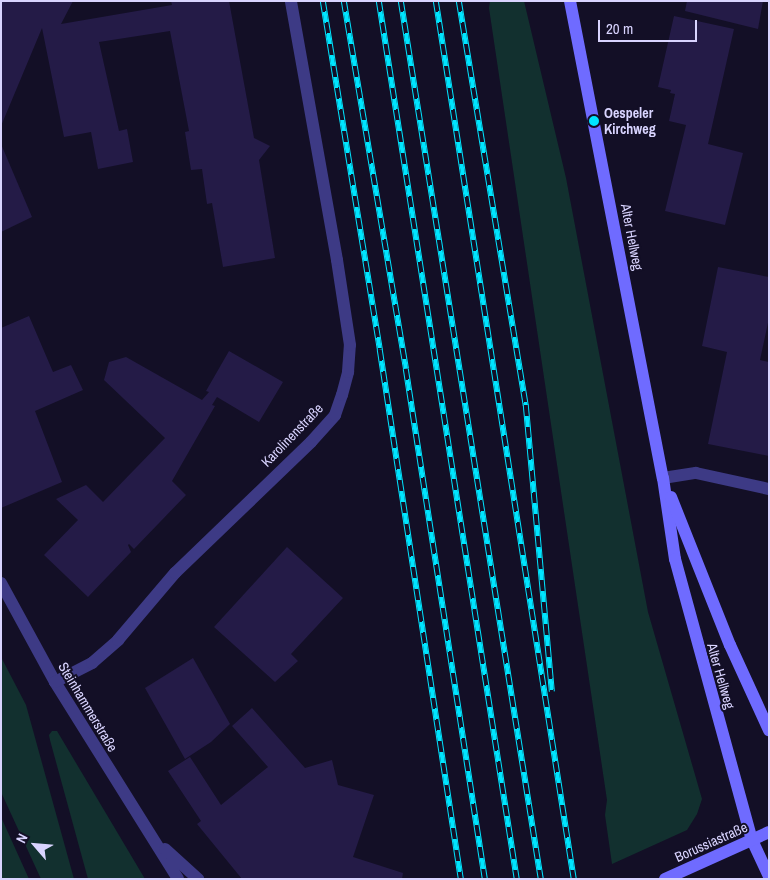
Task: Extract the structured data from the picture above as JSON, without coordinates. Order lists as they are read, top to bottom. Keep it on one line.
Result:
{"streets":{"street":["Alter Hellweg","Karolinenstraße","Steinhammerstraße","Borussiastraße"]},"crossings":[["Alter Hellweg","Borussiastraße"],["Karolinenstraße","Steinhammerstraße"]],"places":["Oespeler Kirchweg"],"scale_bar":"20 m","north":"top left"}
